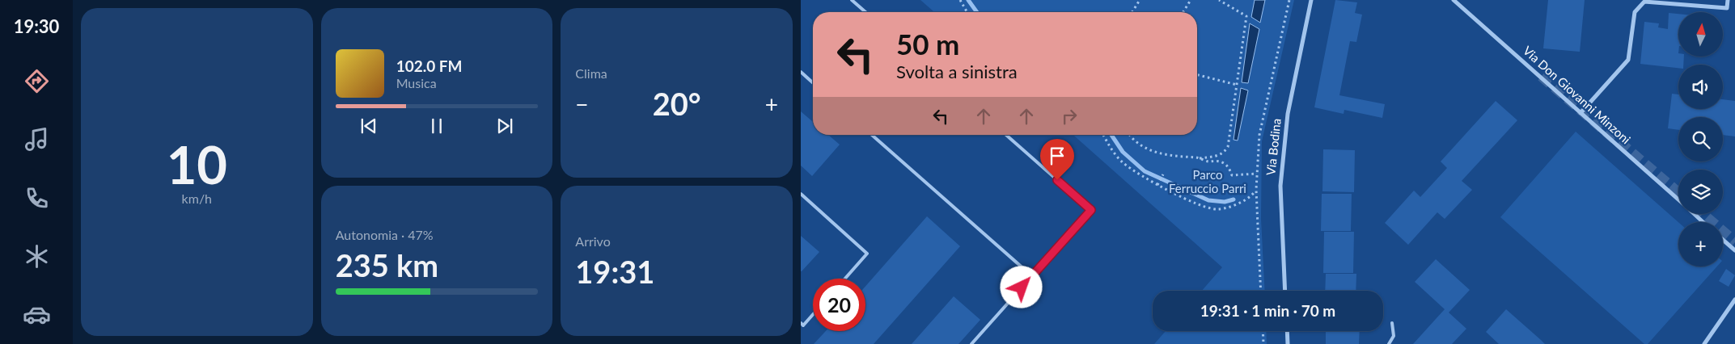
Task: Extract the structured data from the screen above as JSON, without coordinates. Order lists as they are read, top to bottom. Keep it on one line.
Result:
{"streets":{"street":["Via Don Giovanni Minzoni","Via Bodina"]},"parks":["Parco Ferruccio Parri"],"north":"top","page":{"tabs":"19:30","tile":[["10","km/h"],"Clima",["Autonomia · 47%","235 km"],["Arrivo","19:31"]],"map_buttons":"+","turn":["50 m","Svolta a sinistra"],"song":["102.0 FM","Musica"],"heat":["−","20°","+"],"limit":"20","trip":"19:31 · 1 min · 70 m"}}
